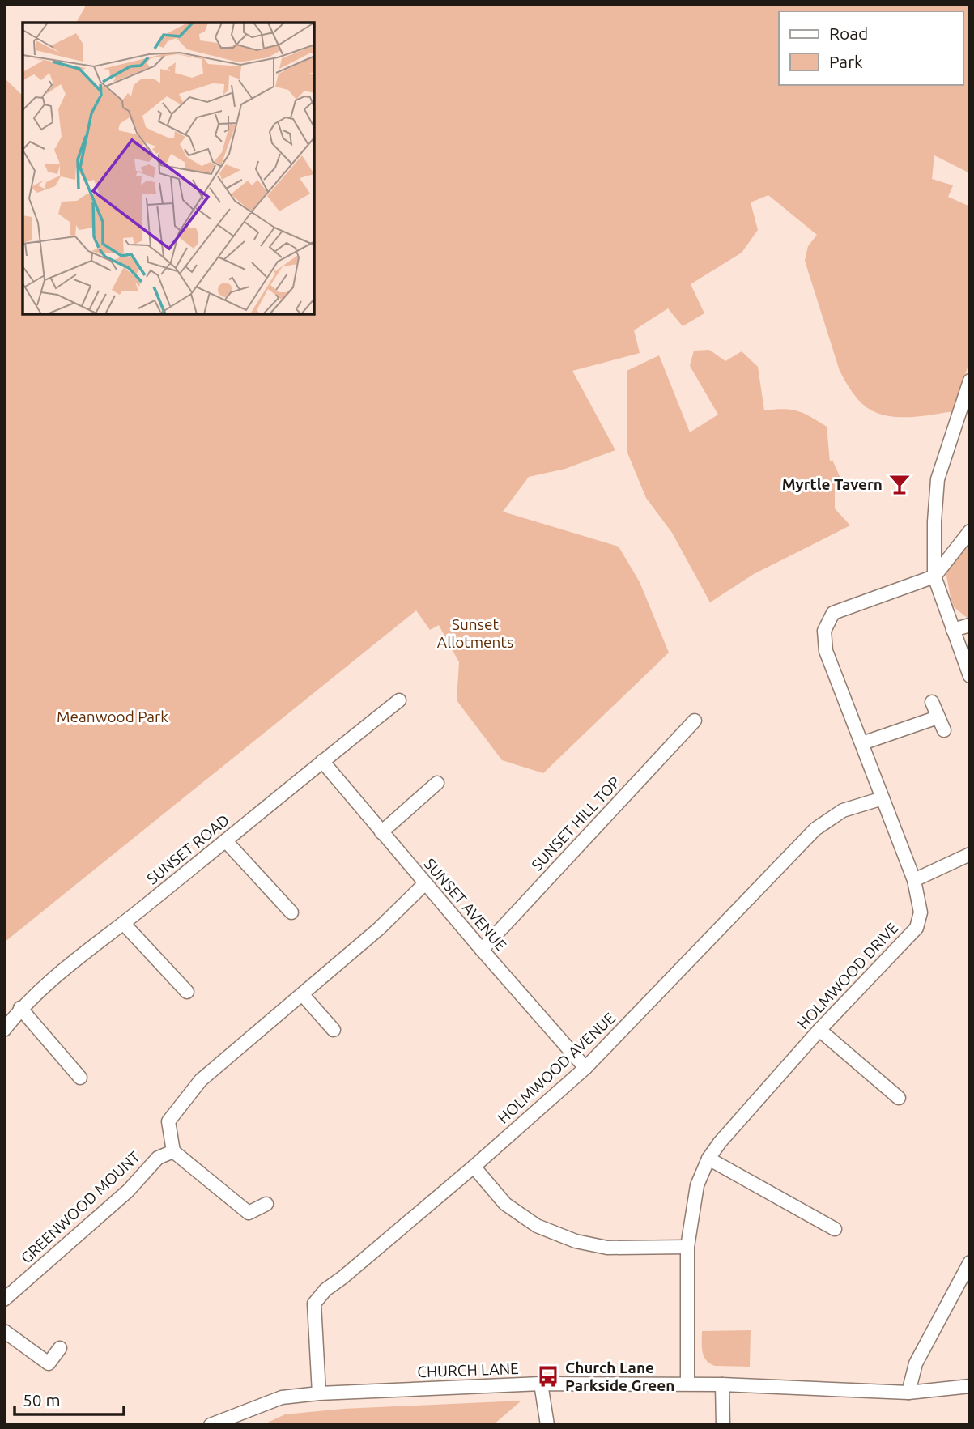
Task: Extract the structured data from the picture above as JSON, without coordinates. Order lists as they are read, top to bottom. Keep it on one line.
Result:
{"streets":{"street":["SUNSET HILL TOP","SUNSET ROAD","SUNSET AVENUE","HOLMWOOD DRIVE","HOLMWOOD AVENUE","GREENWOOD MOUNT","CHURCH LANE"]},"crossings":[["SUNSET HILL TOP","SUNSET AVENUE"],["SUNSET ROAD","SUNSET AVENUE"],["SUNSET AVENUE","HOLMWOOD AVENUE"],["HOLMWOOD DRIVE","HOLMWOOD AVENUE"],["HOLMWOOD DRIVE","CHURCH LANE"],["HOLMWOOD AVENUE","CHURCH LANE"]],"parks":["Sunset Allotments","Meanwood Park"],"places":{"bar":["Myrtle Tavern"],"bus stop":["Church Lane Parkside Green"]},"legend":["Road","Park"],"scale_bar":"50 m"}
